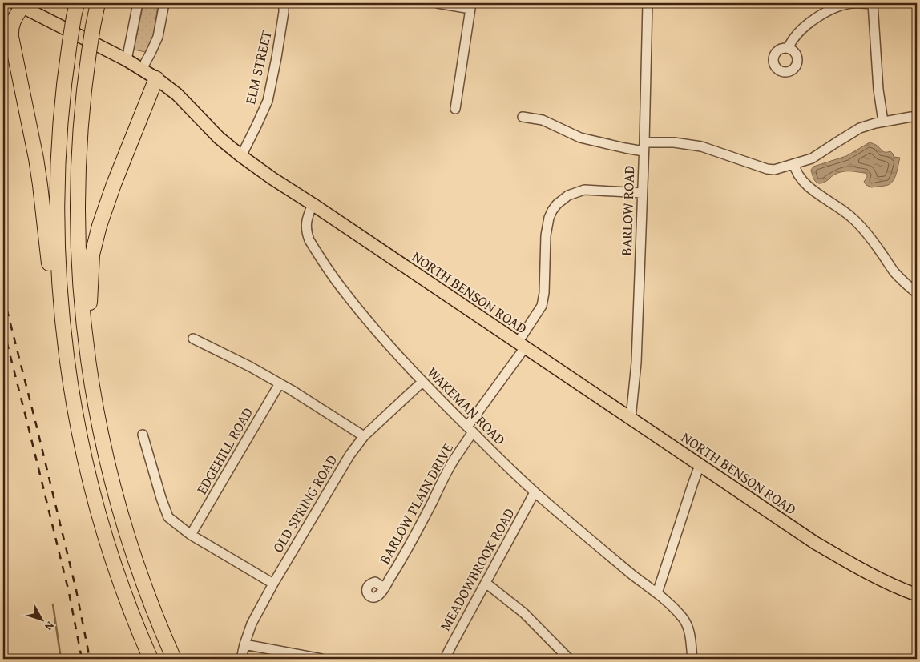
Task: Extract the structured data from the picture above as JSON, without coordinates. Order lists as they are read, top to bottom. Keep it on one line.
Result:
{"streets":{"main road":["NORTH BENSON ROAD"],"street":["ELM STREET","BARLOW ROAD","WAKEMAN ROAD","EDGEHILL ROAD","OLD SPRING ROAD","BARLOW PLAIN DRIVE","MEADOWBROOK ROAD"]},"crossings":[["ELM STREET","NORTH BENSON ROAD"],["BARLOW ROAD","NORTH BENSON ROAD"],["BARLOW ROAD","BARLOW PLAIN DRIVE"],["NORTH BENSON ROAD","WAKEMAN ROAD"],["NORTH BENSON ROAD","BARLOW PLAIN DRIVE"],["WAKEMAN ROAD","OLD SPRING ROAD"],["WAKEMAN ROAD","BARLOW PLAIN DRIVE"],["WAKEMAN ROAD","MEADOWBROOK ROAD"]],"north":"bottom right"}
